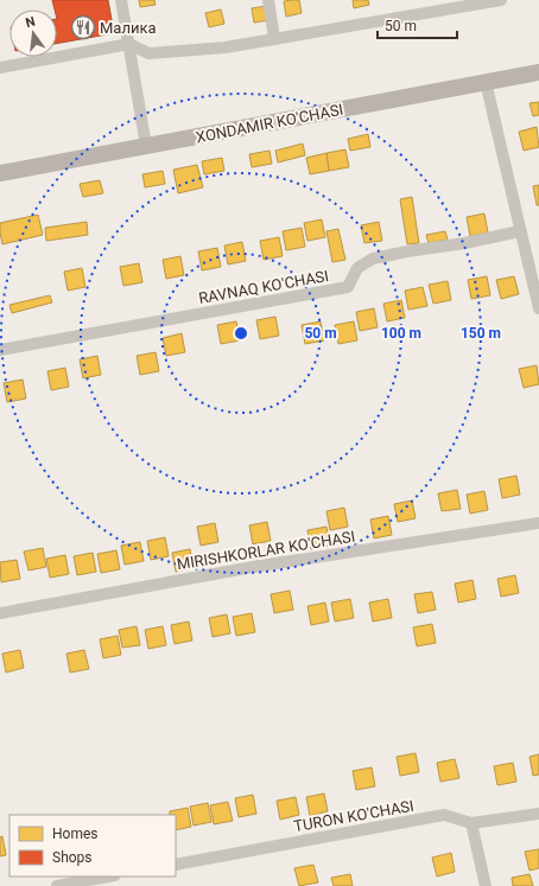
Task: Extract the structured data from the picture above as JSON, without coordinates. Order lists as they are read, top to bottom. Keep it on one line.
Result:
{"streets":{"main road":["XONDAMIR KO'CHASI"],"street":["RAVNAQ KO'CHASI","MIRISHKORLAR KO'CHASI","TURON KO'CHASI"]},"places":{"restaurant":["Малика"]},"legend":["Homes","Shops"],"scale_bar":"50 m","north":"top","rings":["50 m","100 m","150 m"]}
